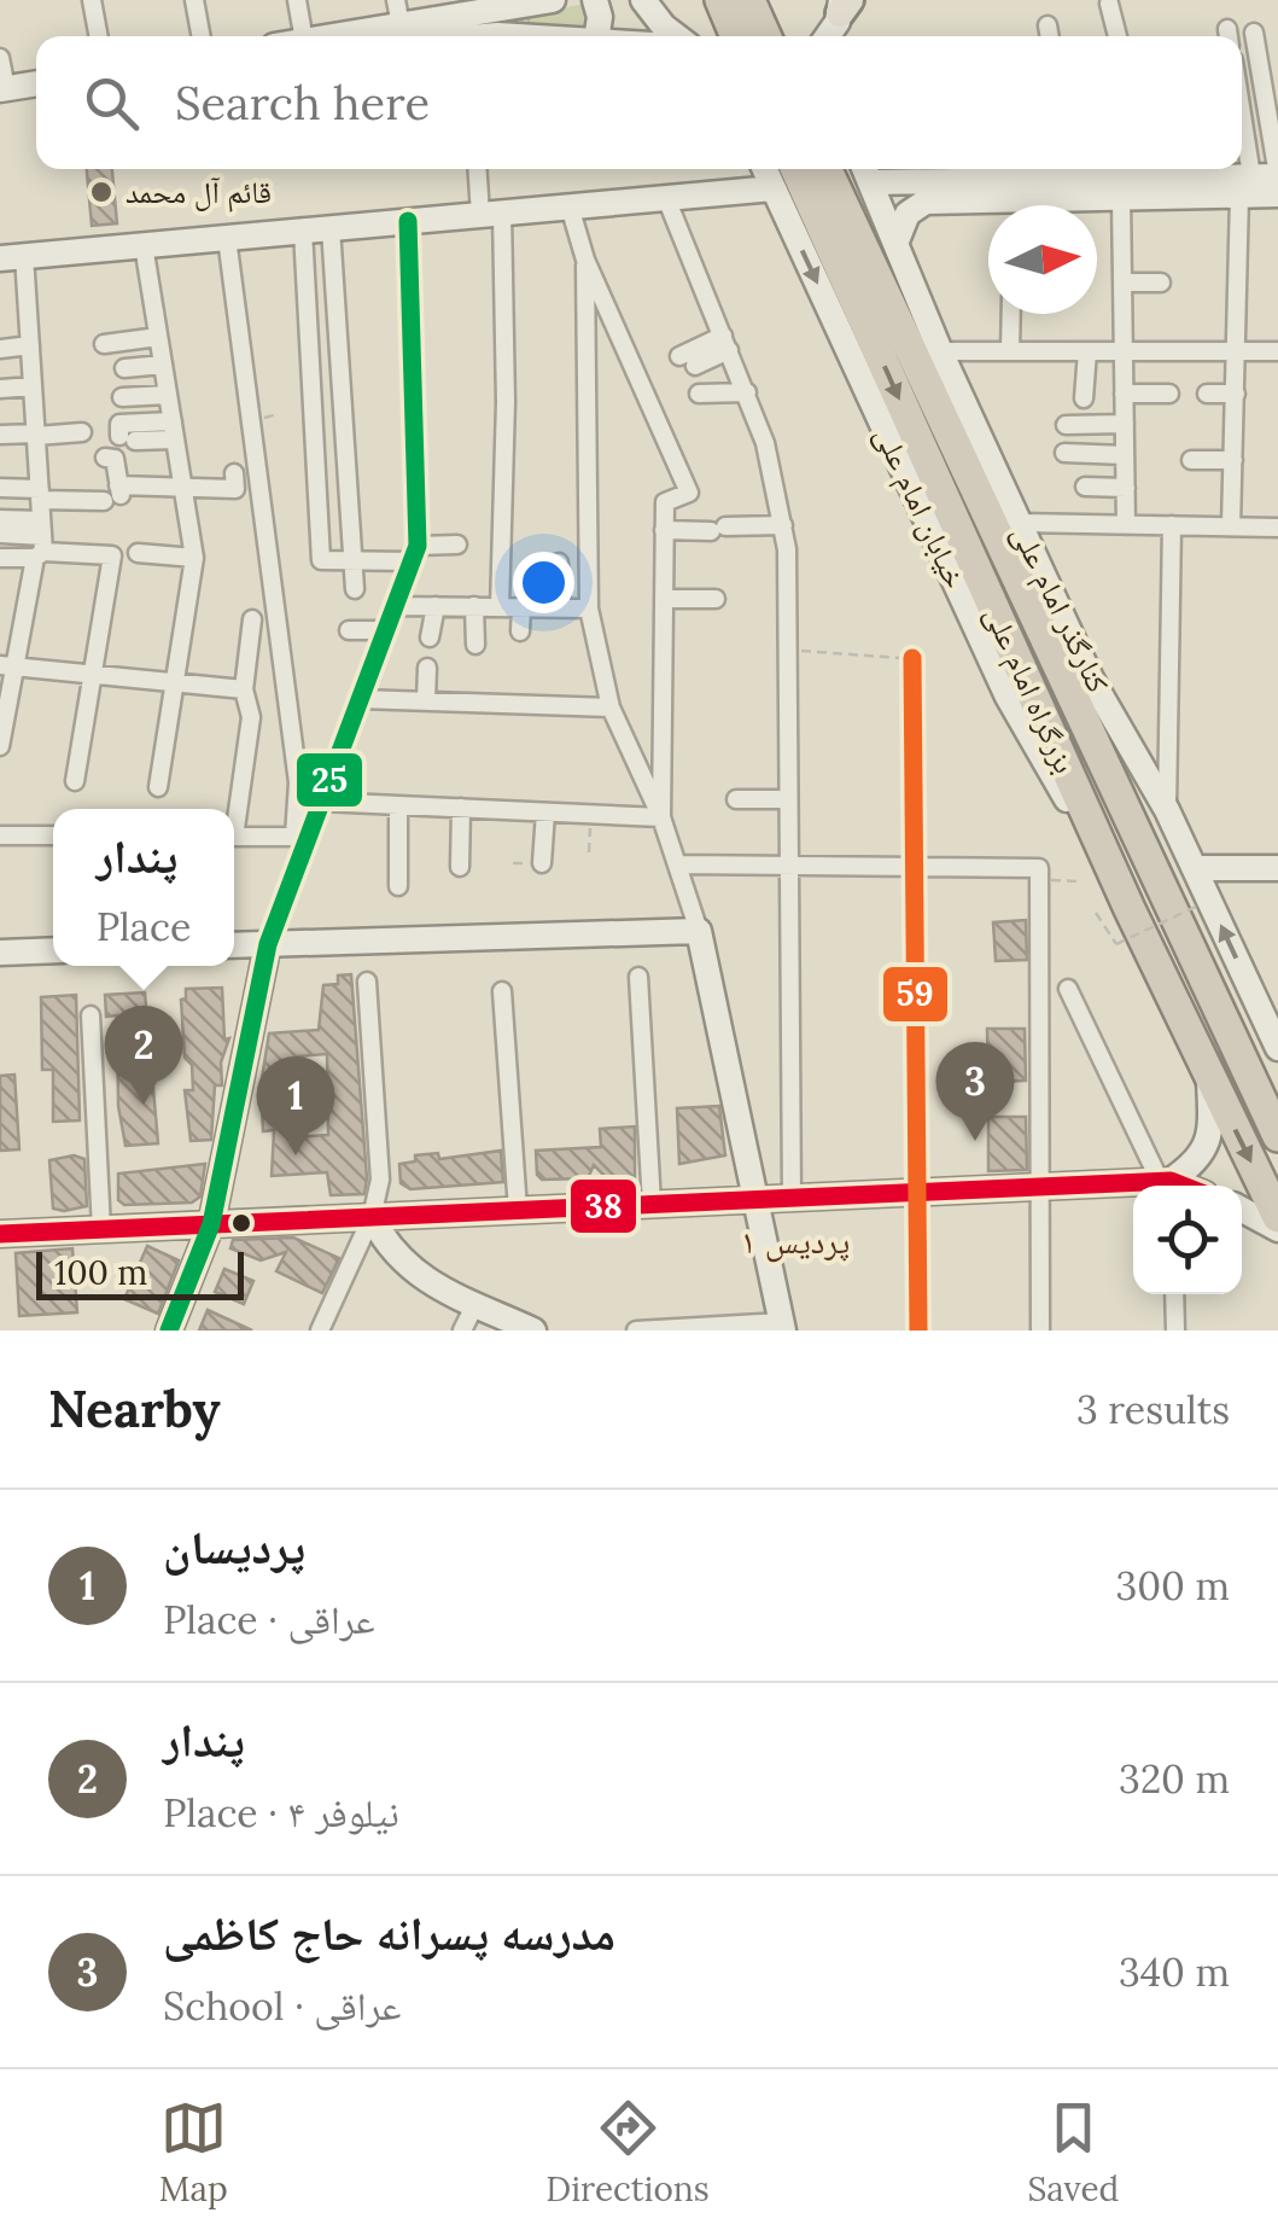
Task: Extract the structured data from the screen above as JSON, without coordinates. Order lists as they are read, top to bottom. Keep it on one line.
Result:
{"streets":{"highway":["بزرگراه امام علی"],"street":["خیابان امام علی","کنارگذر امام علی"]},"crossings":[["خیابان امام علی","بزرگراه امام علی"]],"districts":["پردیس ۱"],"places":["قائم آل محمد"],"lines":["transit line 25","transit line 59","transit line 38"],"scale_bar":"100 m","north":"right","page":{"search":"Search here","popup":["پندار","Place"],"pins":["2","3","1"],"scale":"100 m","heading":["Nearby","3 results"],"list":[{"mark":"1","name":"پردیسان","note":"Place · عراقی","value":"300 m"},{"mark":"2","name":"پندار","note":"Place · نیلوفر ۴","value":"320 m"},{"mark":"3","name":"مدرسه پسرانه حاج کاظمی","note":"School · عراقی","value":"340 m"}],"nav":["Map","Directions","Saved"]}}
